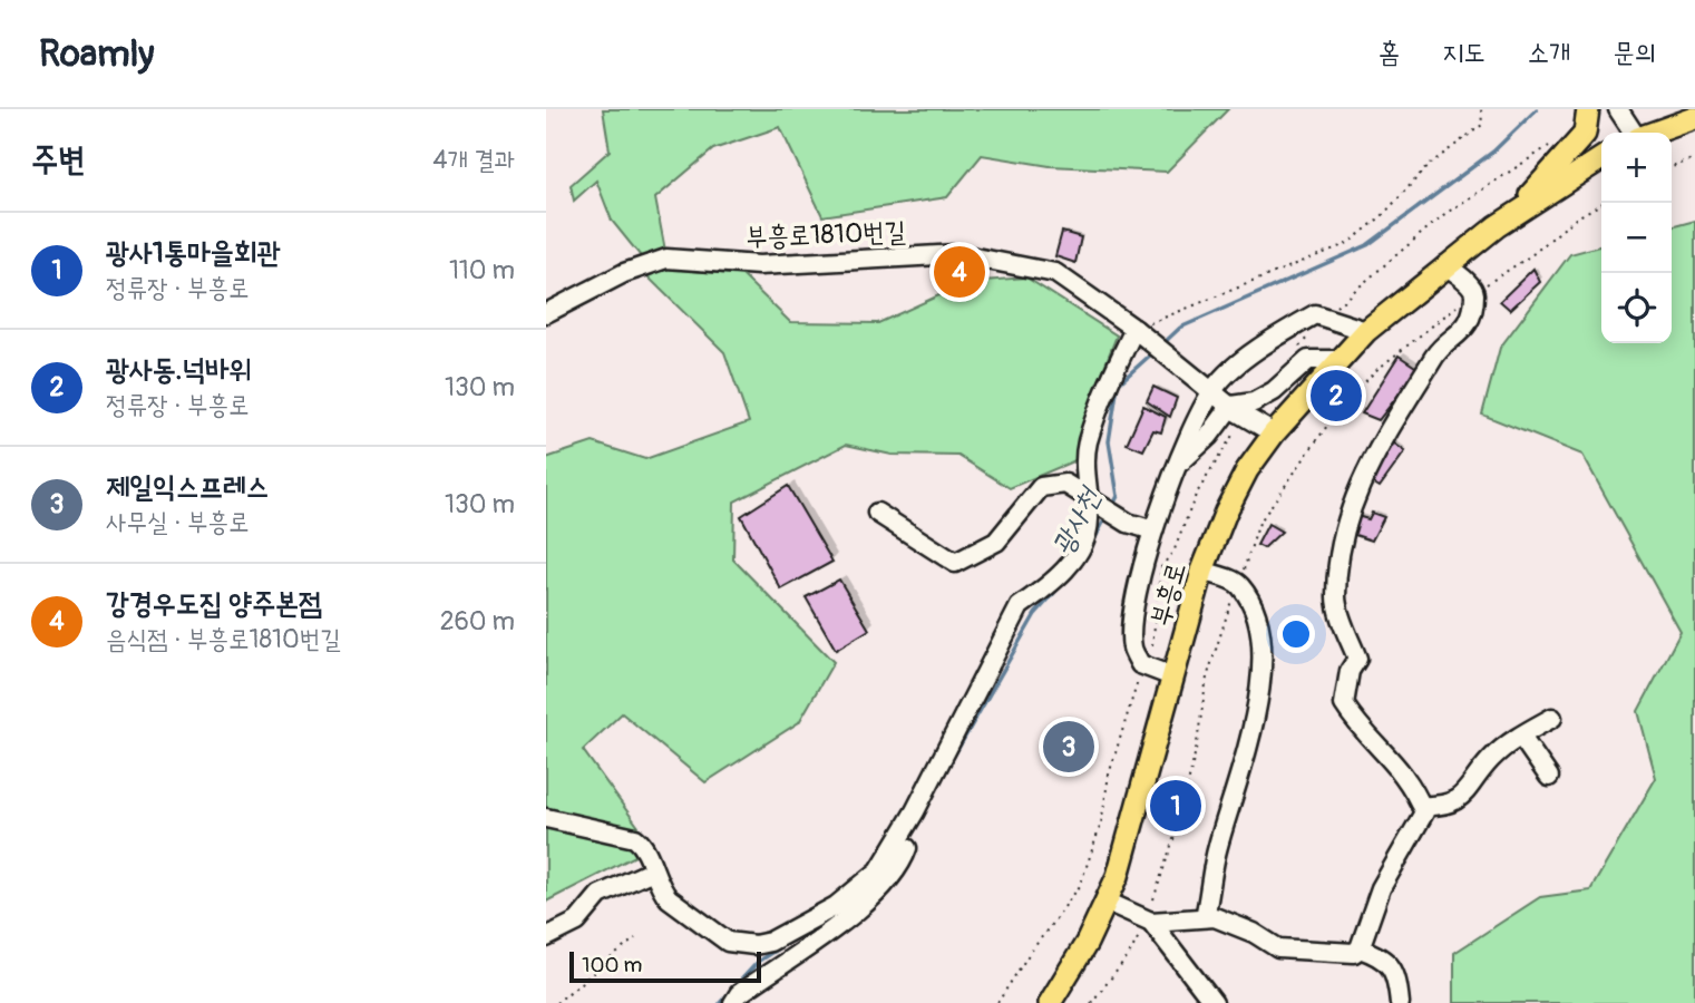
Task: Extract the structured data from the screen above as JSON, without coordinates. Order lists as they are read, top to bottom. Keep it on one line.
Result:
{"streets":{"main road":["부흥로"],"street":["부흥로1810번길"]},"water":["광사천"],"scale_bar":"100 m","page":{"header":"Roamly","nav":["홈","지도","소개","문의"],"heading":["주변","4개 결과"],"map_buttons":["+","−"],"list":[{"mark":"1","name":"광사1통마을회관","note":"정류장 · 부흥로","value":"110 m"},{"mark":"2","name":"광사동.넉바위","note":"정류장 · 부흥로","value":"130 m"},{"mark":"3","name":"제일익스프레스","note":"사무실 · 부흥로","value":"130 m"},{"mark":"4","name":"강경우도집 양주본점","note":"음식점 · 부흥로1810번길","value":"260 m"}],"pins":["4","2","3","1"],"scale":"100 m"}}
